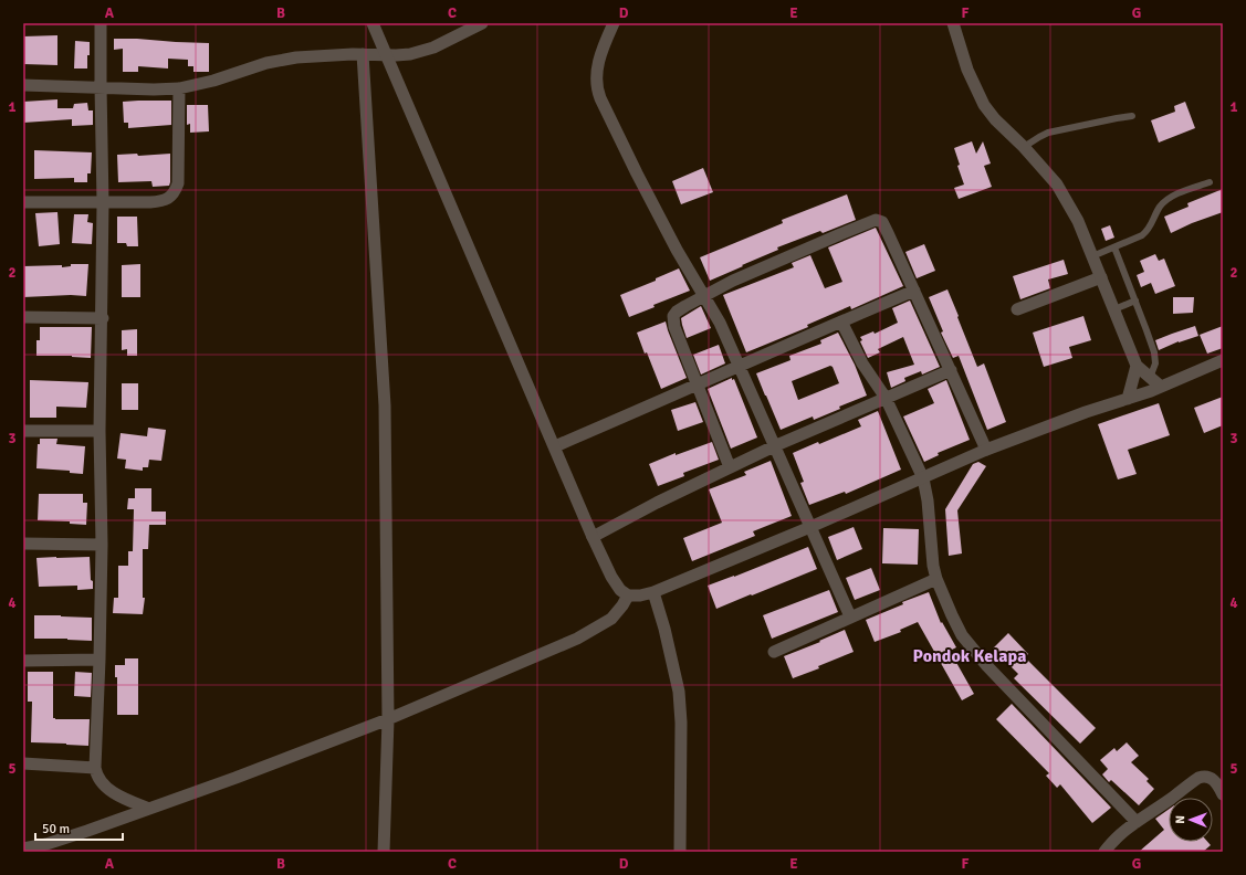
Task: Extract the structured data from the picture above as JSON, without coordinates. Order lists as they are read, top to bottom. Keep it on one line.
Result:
{"districts":["Pondok Kelapa"],"scale_bar":"50 m","north":"left","grid":{"columns":["A","B","C","D","E","F","G"],"rows":["1","2","3","4","5"]}}
